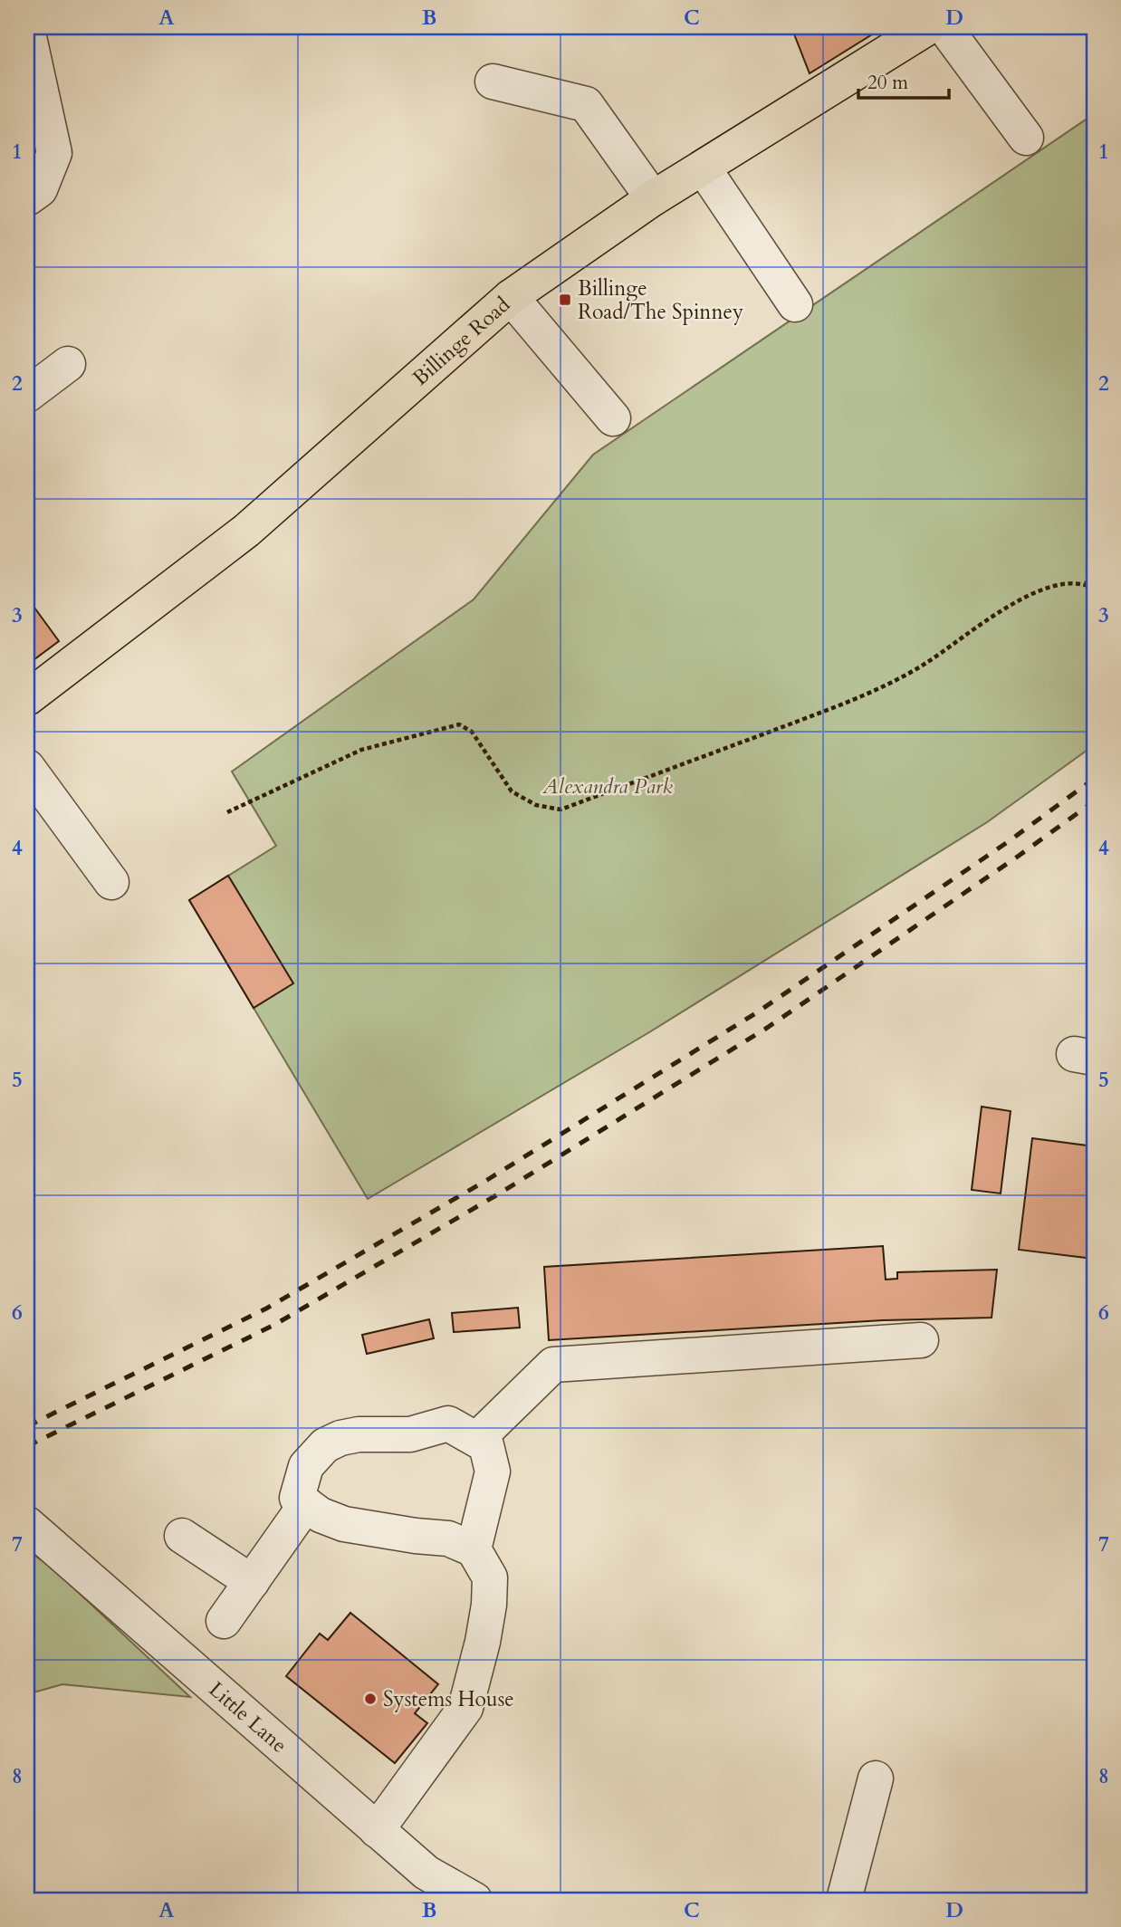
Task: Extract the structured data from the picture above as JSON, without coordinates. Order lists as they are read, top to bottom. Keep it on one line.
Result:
{"streets":{"main road":["Billinge Road"],"street":["Little Lane"]},"parks":["Alexandra Park"],"places":{"transit":["Billinge Road/The Spinney"],"other":["Systems House"]},"scale_bar":"20 m","grid":{"columns":["A","B","C","D"],"rows":["1","2","3","4","5","6","7","8"]}}
